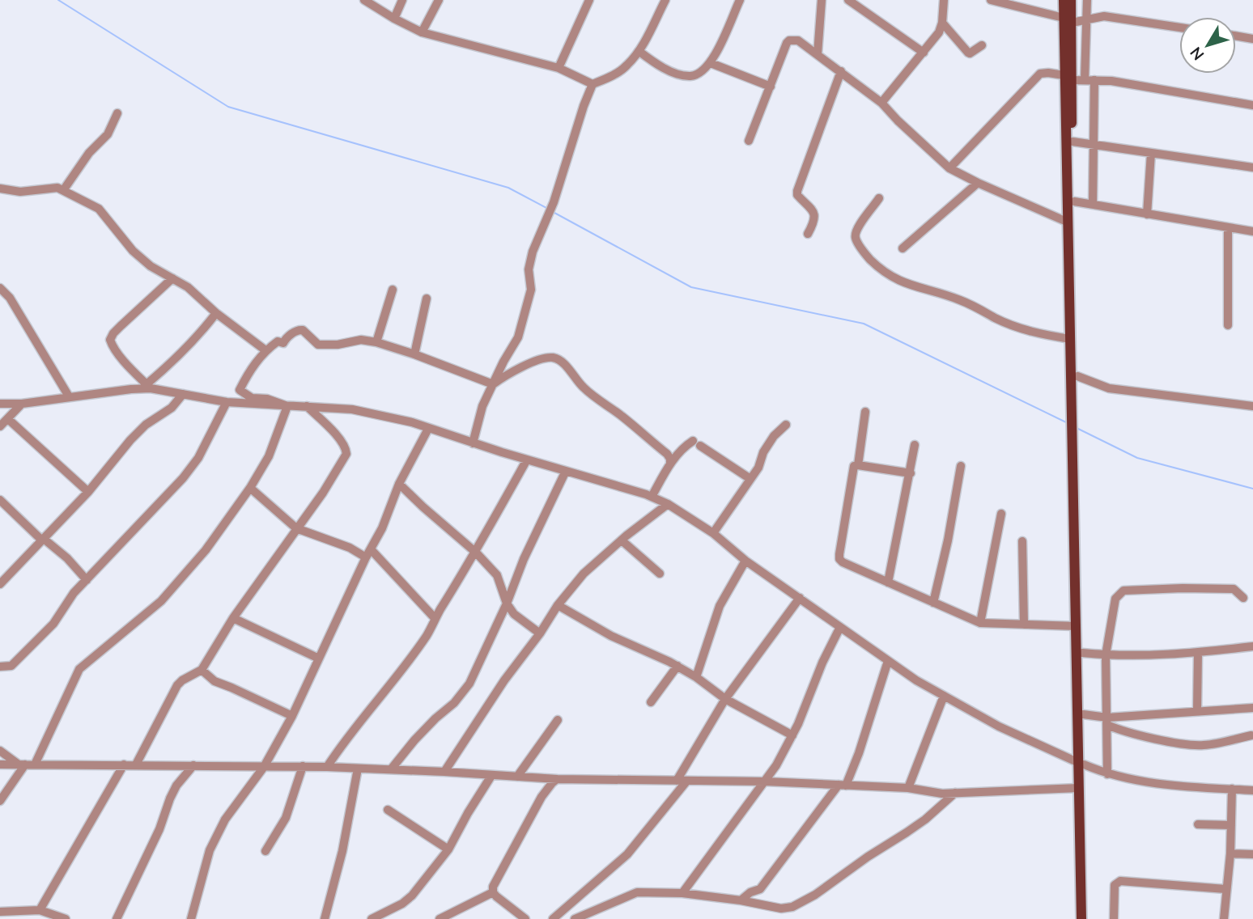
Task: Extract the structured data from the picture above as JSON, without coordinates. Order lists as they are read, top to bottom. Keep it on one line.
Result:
{"north":"bottom left"}
